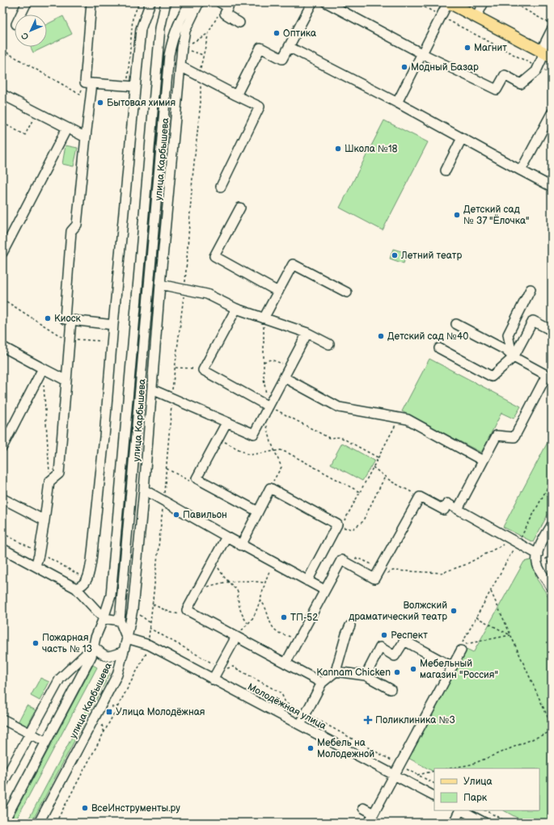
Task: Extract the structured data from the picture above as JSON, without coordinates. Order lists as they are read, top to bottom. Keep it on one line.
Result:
{"streets":{"street":["улица Карбышева","Молодёжная улица"]},"crossings":[["улица Карбышева","Молодёжная улица"]],"places":{"other":["Оптика","Магнит","Модный Базар","Бытовая химия","Школа №18","Детский сад № 37 \"Ёлочка\"","Летний театр","Киоск","Детский сад №40","Павильон","Волжский драматический театр","ТП-52","Респект","Пожарная часть № 13","Мебельный магазин \"Россия\"","Kannam Chicken","Мебель на Молодежной","ВсеИнструменты.ру"],"transit":["Улица Молодёжная"],"health":["Поликлиника №3"]},"legend":["Улица","Парк"],"north":"bottom left"}
